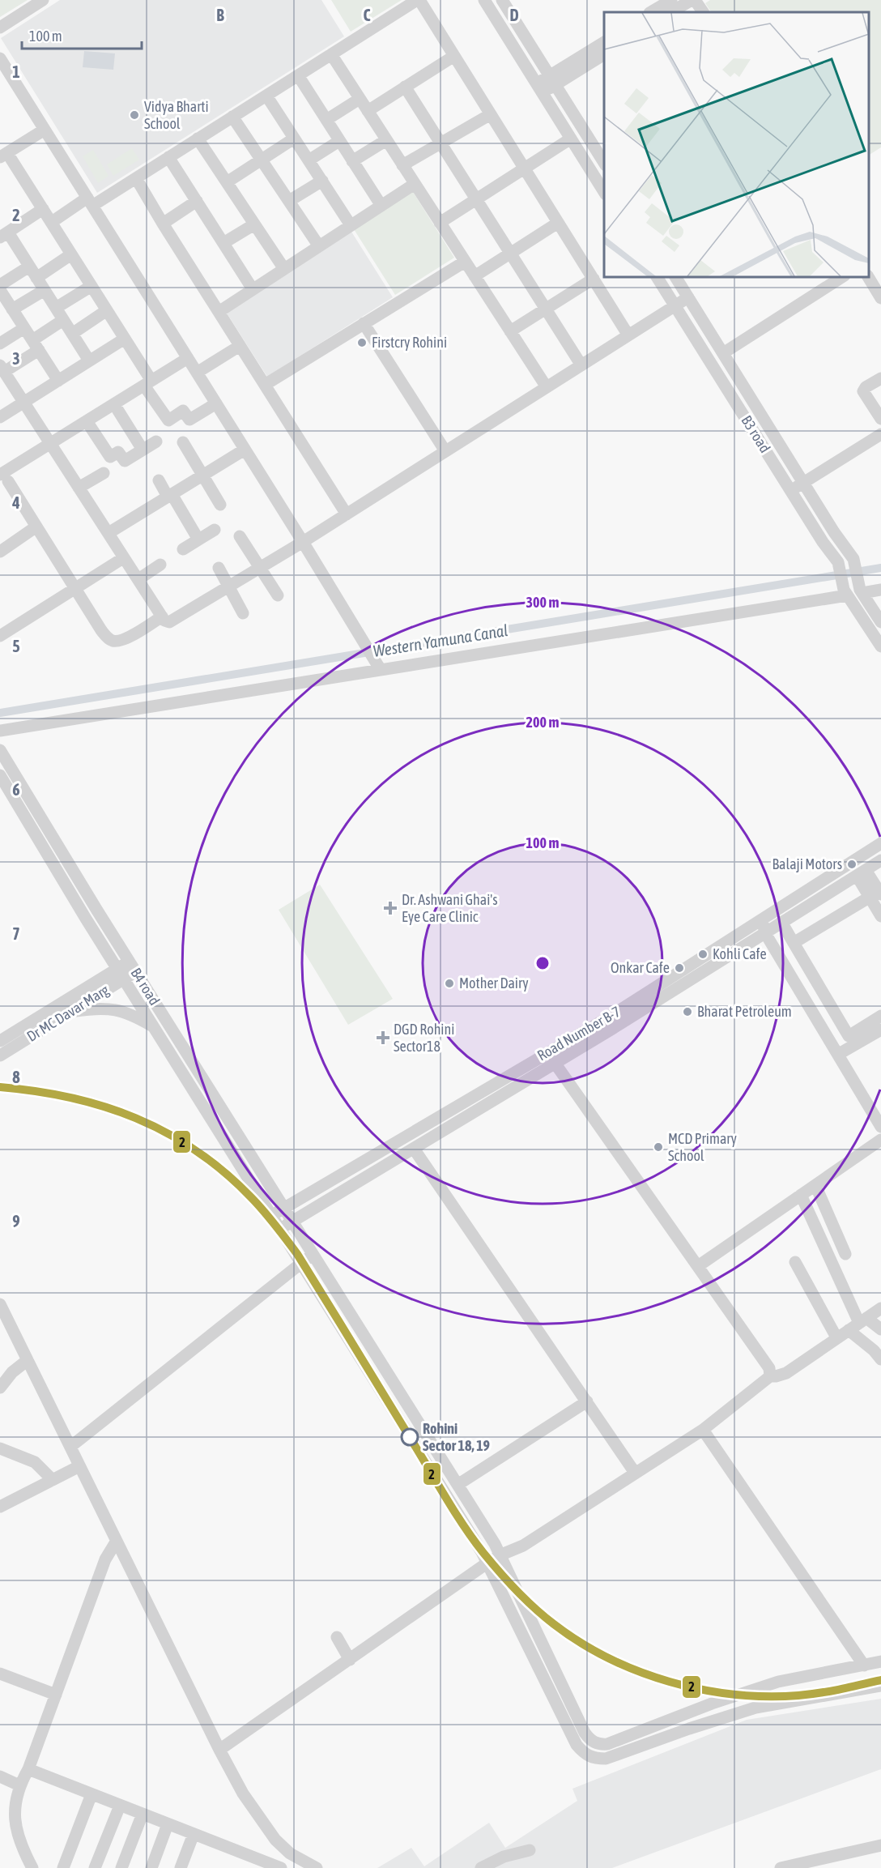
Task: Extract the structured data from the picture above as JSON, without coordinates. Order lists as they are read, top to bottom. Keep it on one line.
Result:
{"streets":{"street":["B3 road","B4 road","Dr MC Davar Marg","Road Number B-7"]},"crossings":[["B4 road","Dr MC Davar Marg"],["B4 road","Road Number B-7"]],"water":["Western Yamuna Canal"],"places":{"other":["Vidya Bharti School","Firstcry Rohini","Balaji Motors","Kohli Cafe","Onkar Cafe","Mother Dairy","Bharat Petroleum","MCD Primary School","Rohini Sector 18, 19"],"health":["Dr. Ashwani Ghai's Eye Care Clinic","DGD Rohini Sector18"]},"lines":["transit line 2"],"scale_bar":"100 m","grid":{"columns":["B","C","D"],"rows":["1","2","3","4","5","6","7","8","9"]},"rings":["300 m","200 m","100 m"]}
